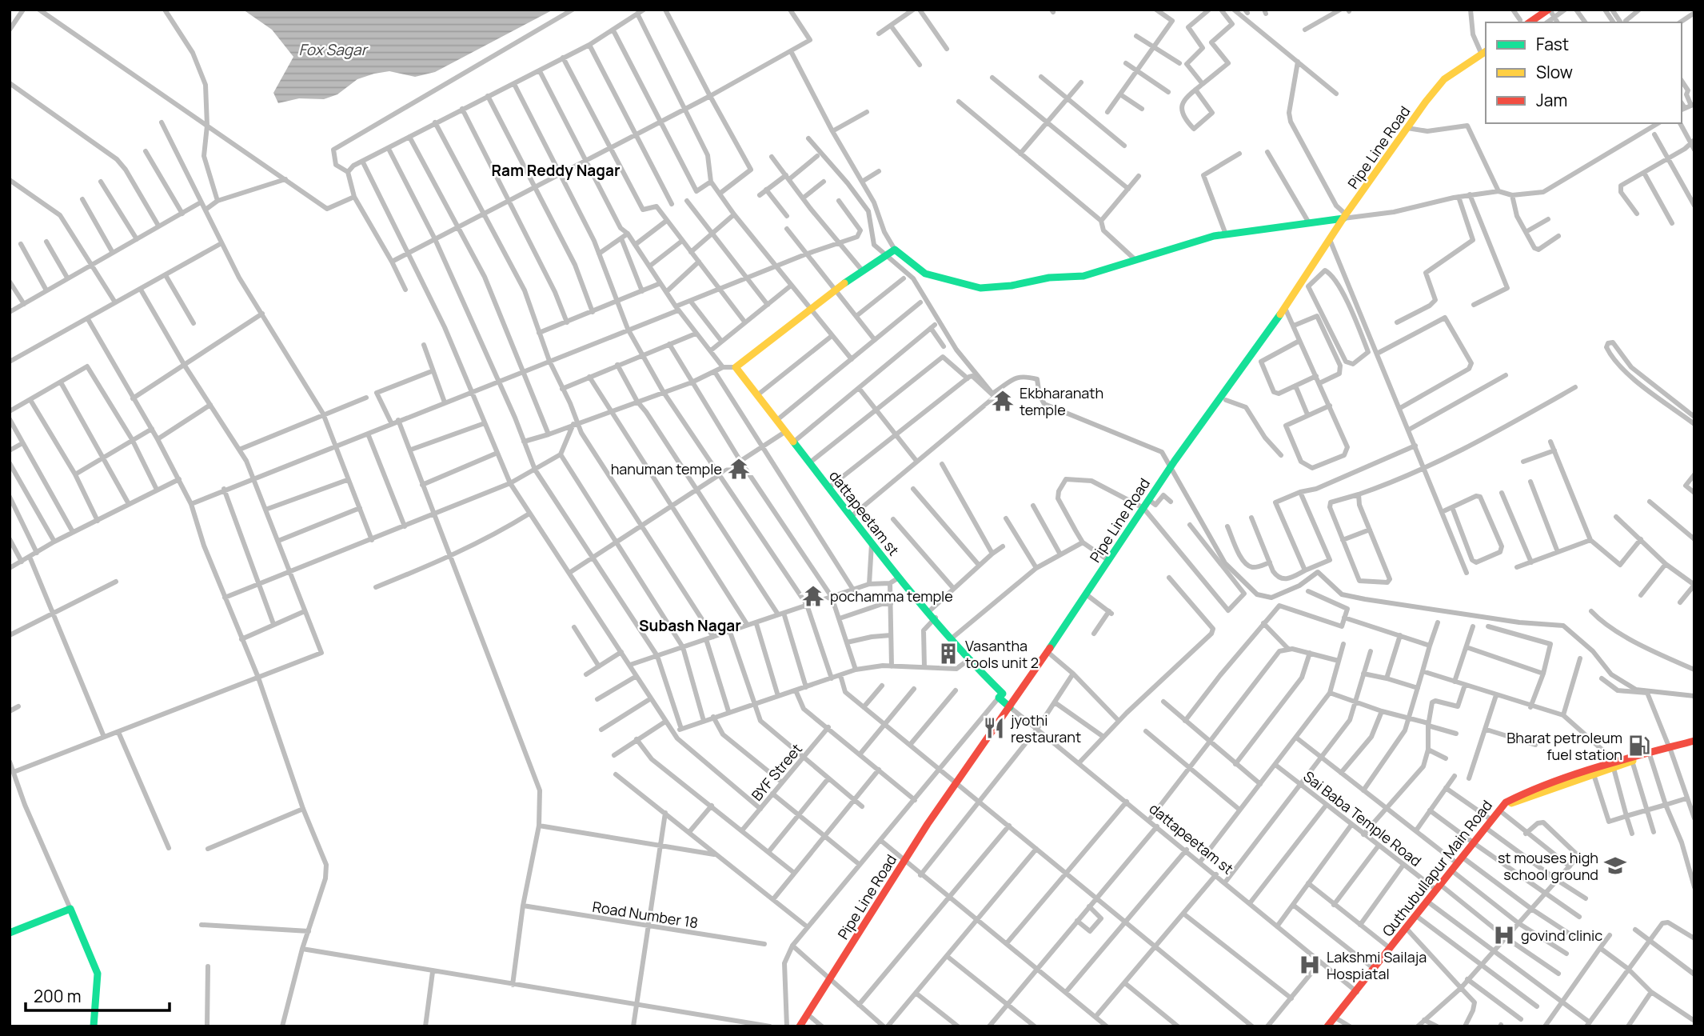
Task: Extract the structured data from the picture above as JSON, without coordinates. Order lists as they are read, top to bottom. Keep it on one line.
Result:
{"streets":{"street":["Pipe Line Road","dattapeetam st","BYF Street","Sai Baba Temple Road","Quthubullapur Main Road","Road Number 18"]},"crossings":[["Pipe Line Road","dattapeetam st"],["dattapeetam st","Quthubullapur Main Road"],["Sai Baba Temple Road","Quthubullapur Main Road"]],"districts":["Ram Reddy Nagar","Subash Nagar"],"water":["Fox Sagar"],"places":{"temple":["Ekbharanath temple","hanuman temple","pochamma temple"],"building":["Vasantha tools unit 2"],"restaurant":["jyothi restaurant"],"fuel station":["Bharat petroleum fuel station"],"school or university":["st mouses high school ground"],"hospital":["govind clinic","Lakshmi Sailaja Hospiatal"]},"legend":["Fast","Slow","Jam"],"scale_bar":"200 m"}
